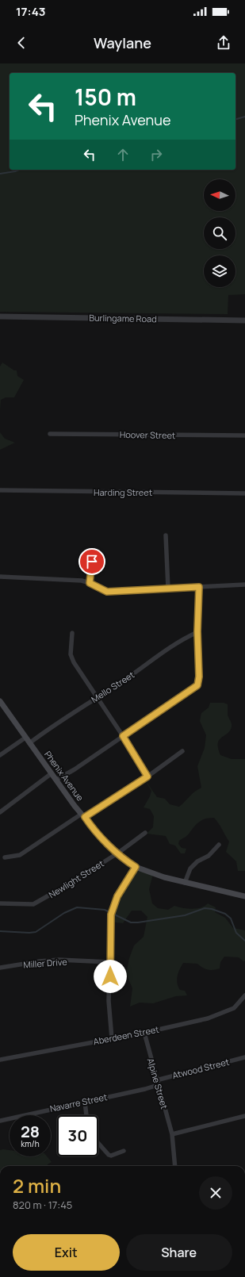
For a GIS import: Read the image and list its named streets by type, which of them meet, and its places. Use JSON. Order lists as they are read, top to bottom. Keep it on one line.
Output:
{"streets":{"main road":["Phenix Avenue"],"street":["Burlingame Road","Hoover Street","Harding Street","Mello Street","Newlight Street","Miller Drive","Aberdeen Street","Atwood Street","Alpine Street","Navarre Street"]},"crossings":[["Mello Street","Phenix Avenue"],["Phenix Avenue","Newlight Street"],["Aberdeen Street","Alpine Street"],["Atwood Street","Alpine Street"],["Atwood Street","Navarre Street"],["Alpine Street","Navarre Street"]],"north":"left","page":{"status":"17:43","header":"Waylane","turn":["150 m","Phenix Avenue"],"speed":"28 km/h","limit":"30","heading":["2 min","820 m · 17:45"],"buttons":["Exit","Share"]}}
